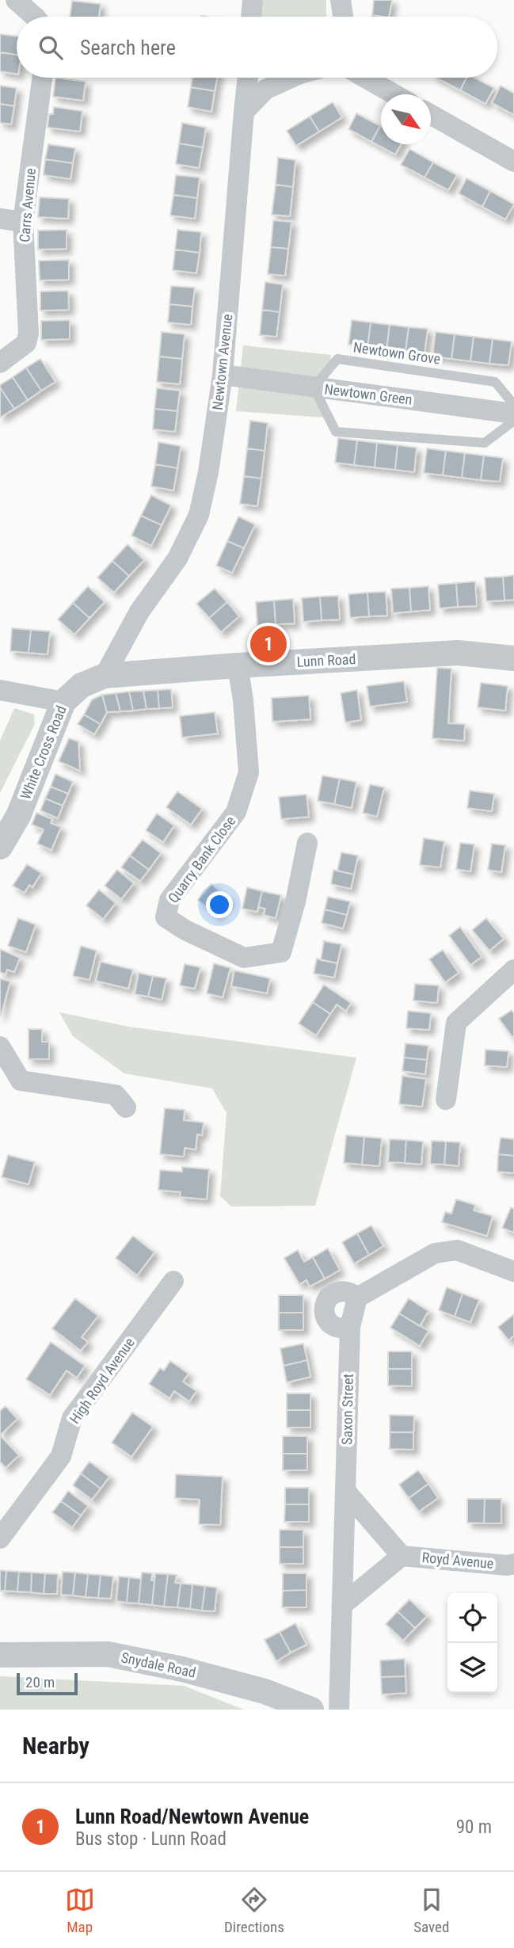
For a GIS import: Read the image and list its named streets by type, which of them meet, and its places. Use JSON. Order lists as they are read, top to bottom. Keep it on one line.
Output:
{"streets":{"street":["Carrs Avenue","Newtown Avenue","Newtown Green","Lunn Road","White Cross Road","Quarry Bank Close","High Royd Avenue","Saxon Street","Royd Avenue","Snydale Road"],"lane":["Newtown Grove"]},"crossings":[["Newtown Grove","Newtown Green"],["Newtown Avenue","Newtown Green"],["Newtown Avenue","Lunn Road"],["Newtown Avenue","White Cross Road"],["Lunn Road","White Cross Road"],["Lunn Road","Quarry Bank Close"]],"scale_bar":"20 m","north":"bottom right","page":{"search":"Search here","pins":"1","scale":"20 m","heading":"Nearby","list":[{"mark":"1","name":"Lunn Road/Newtown Avenue","note":"Bus stop · Lunn Road","value":"90 m"}],"nav":["Map","Directions","Saved"]}}
